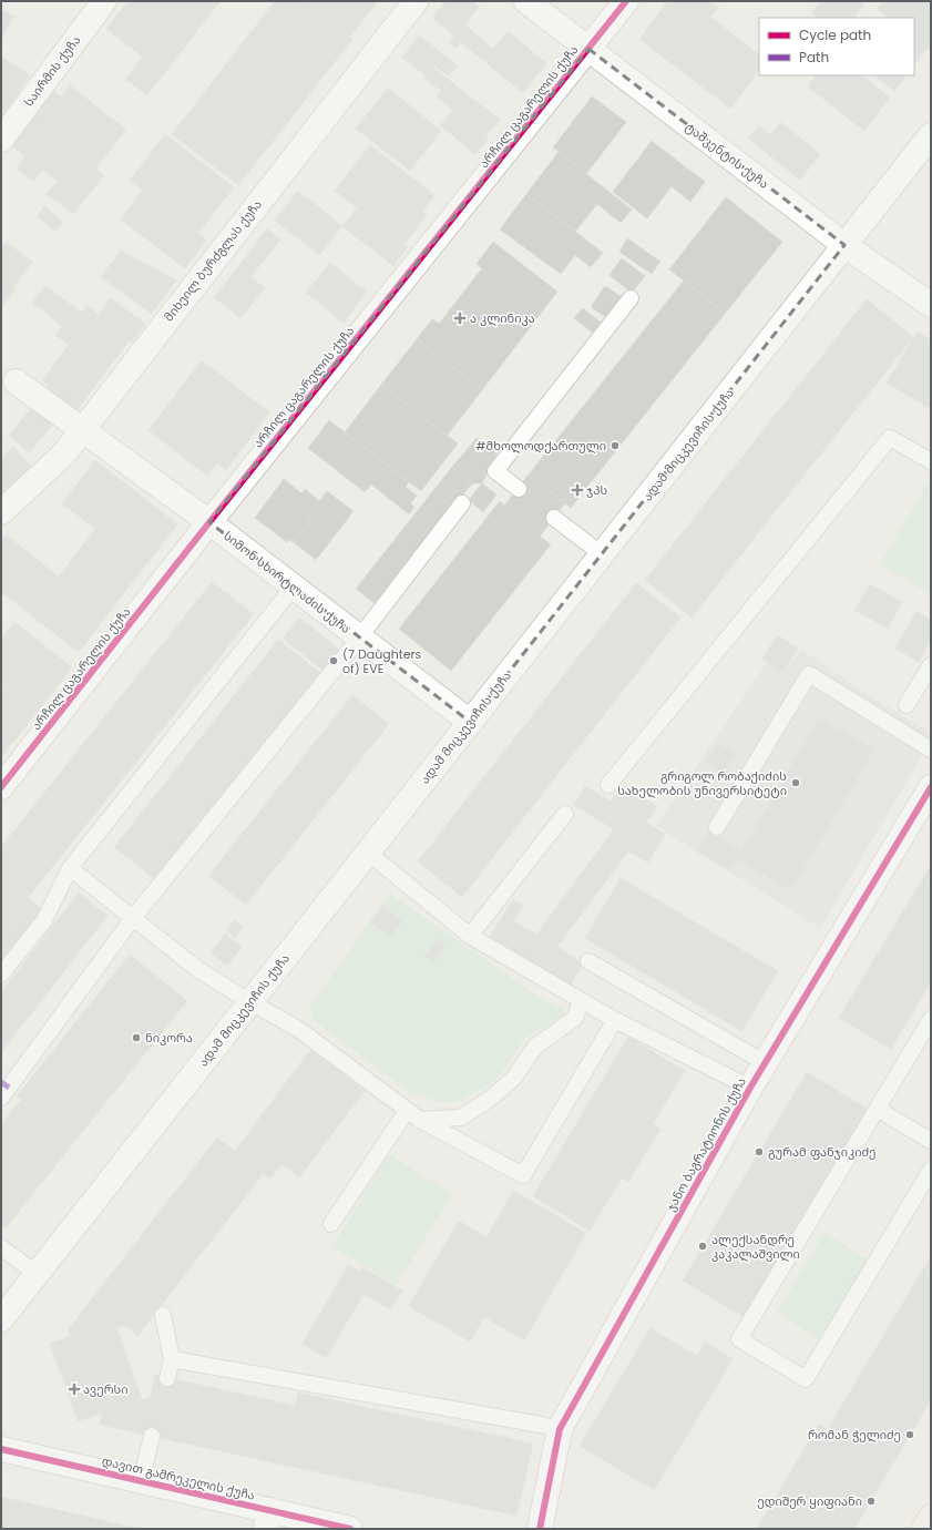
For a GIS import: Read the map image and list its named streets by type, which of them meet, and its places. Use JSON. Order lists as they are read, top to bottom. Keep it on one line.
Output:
{"streets":{"street":["საირმის ქუჩა","არჩილ ცაგარელის ქუჩა","ტაშკენტის ქუჩა","მიხეილ ბურძგლას ქუჩა","ადამ მიცკევიჩის ქუჩა","სიმონ სხირტლაძის ქუჩა","ჯანო ბაგრატიონის ქუჩა","დავით გამრეკელის ქუჩა"]},"crossings":[["არჩილ ცაგარელის ქუჩა","ტაშკენტის ქუჩა"],["არჩილ ცაგარელის ქუჩა","სიმონ სხირტლაძის ქუჩა"],["ტაშკენტის ქუჩა","ადამ მიცკევიჩის ქუჩა"],["მიხეილ ბურძგლას ქუჩა","სიმონ სხირტლაძის ქუჩა"],["ადამ მიცკევიჩის ქუჩა","სიმონ სხირტლაძის ქუჩა"]],"places":{"health":["ა კლინიკა","ჯპს","ავერსი"],"other":["#მხოლოდქართული","(7 Daughters of) EVE","გრიგოლ რობაქიძის სახელობის უნივერსიტეტი","ნიკორა","გურამ ფანჯიკიძე","ალექსანდრე კაკალაშვილი","რომან ჭელიძე","ედიშერ ყიფიანი"]},"legend":["Cycle path","Path"]}
